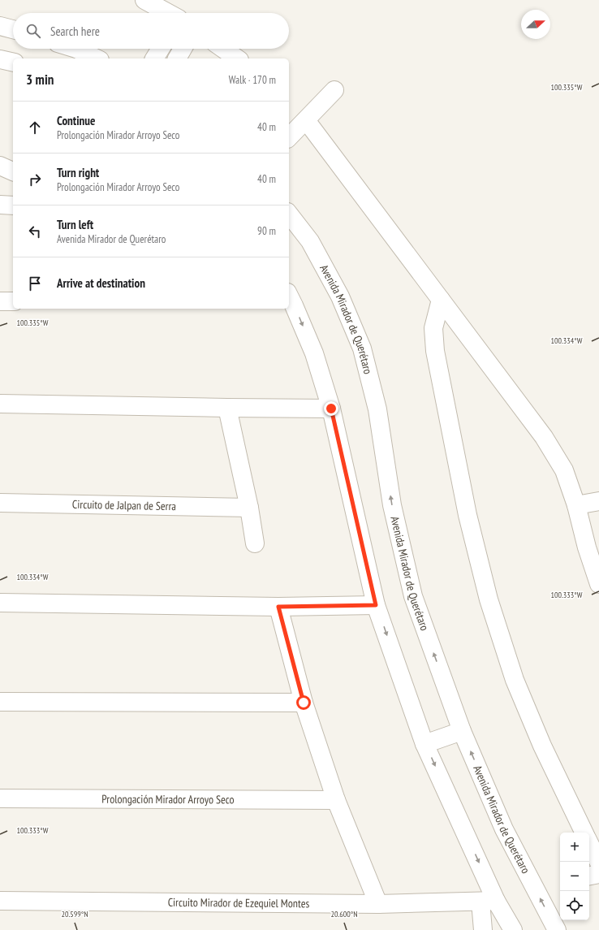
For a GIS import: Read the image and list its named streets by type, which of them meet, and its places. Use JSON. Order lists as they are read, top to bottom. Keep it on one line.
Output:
{"streets":{"street":["Avenida Mirador de Querétaro","Circuito de Jalpan de Serra","Prolongación Mirador Arroyo Seco","Circuito Mirador de Ezequiel Montes"]},"north":"right","page":{"search":"Search here","heading":["3 min","Walk · 170 m"],"list":[["Continue","Prolongación Mirador Arroyo Seco","40 m"],["Turn right","Prolongación Mirador Arroyo Seco","40 m"],["Turn left","Avenida Mirador de Querétaro","90 m"],"Arrive at destination"],"map_buttons":["+","−"]},"coordinates":["100.335°W","100.334°W","100.333°W","20.599°N","20.600°N"]}
